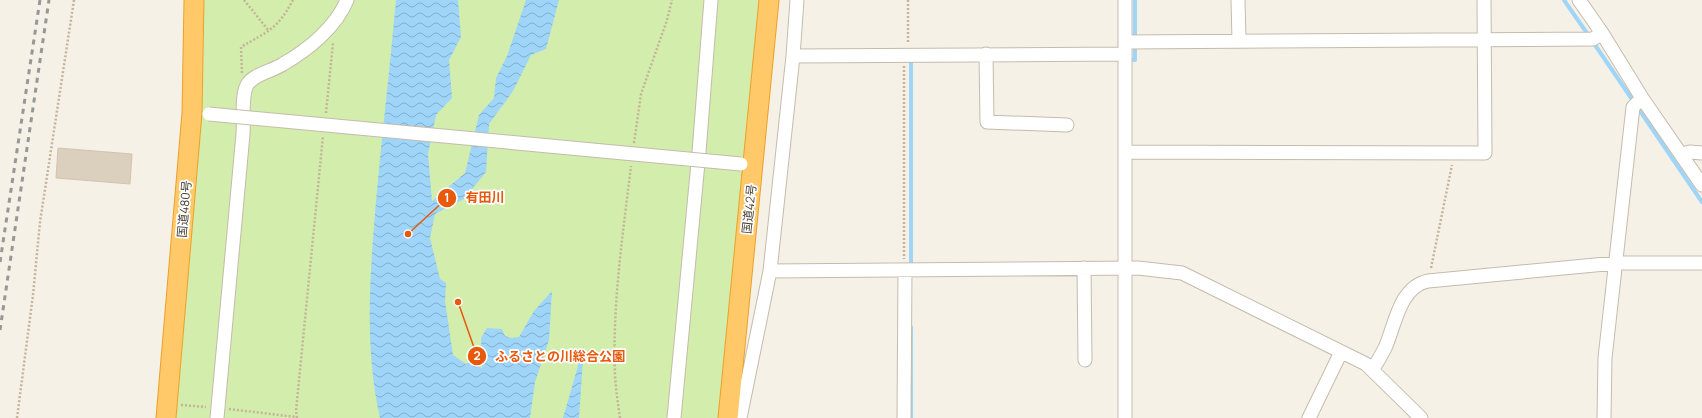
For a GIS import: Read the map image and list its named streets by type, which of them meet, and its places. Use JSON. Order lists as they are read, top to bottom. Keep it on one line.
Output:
{"streets":{"highway":["国道480号","国道42号"]},"places":["有田川","ふるさとの川総合公園"]}
